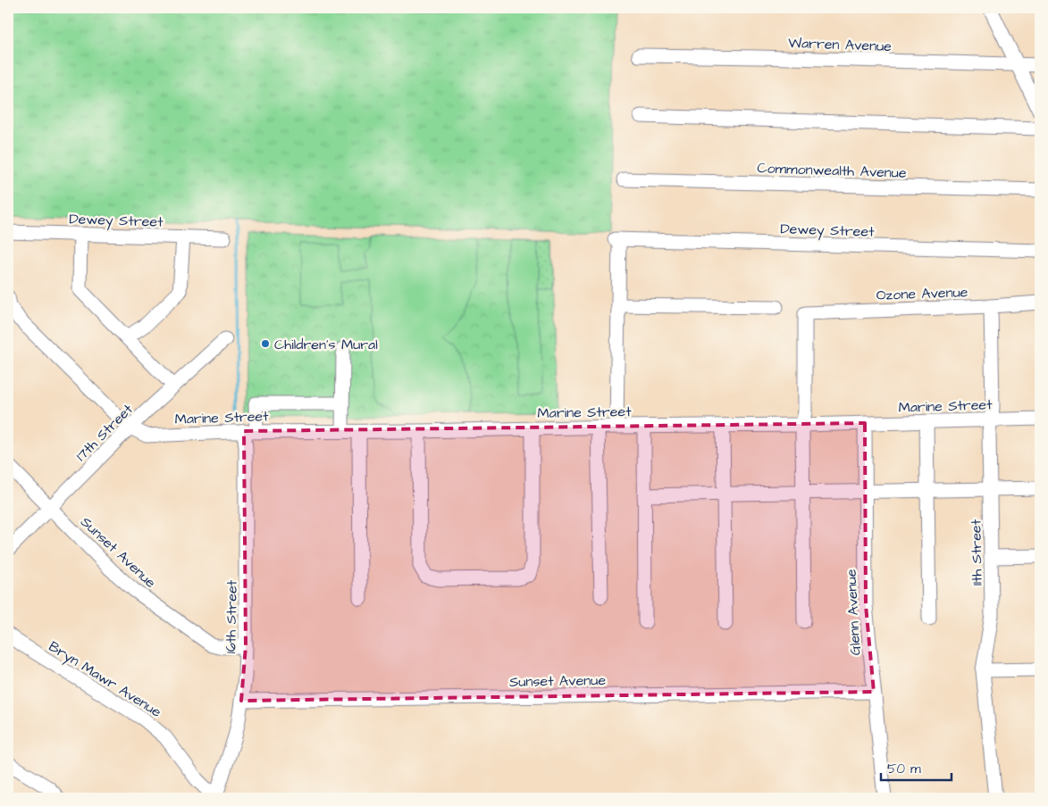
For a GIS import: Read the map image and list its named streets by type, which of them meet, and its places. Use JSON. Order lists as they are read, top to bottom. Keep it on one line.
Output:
{"streets":{"street":["Warren Avenue","Commonwealth Avenue","Dewey Street","Ozone Avenue","Marine Street","17th Street","Sunset Avenue","11th Street","Glenn Avenue","16th Street","Bryn Mawr Avenue"]},"crossings":[["Ozone Avenue","Marine Street"],["Ozone Avenue","11th Street"],["Marine Street","17th Street"],["Marine Street","11th Street"],["Marine Street","Glenn Avenue"],["Marine Street","16th Street"],["17th Street","Sunset Avenue"],["Sunset Avenue","Glenn Avenue"],["Sunset Avenue","16th Street"],["16th Street","Bryn Mawr Avenue"]],"places":["Children's Mural"],"scale_bar":"50 m"}
